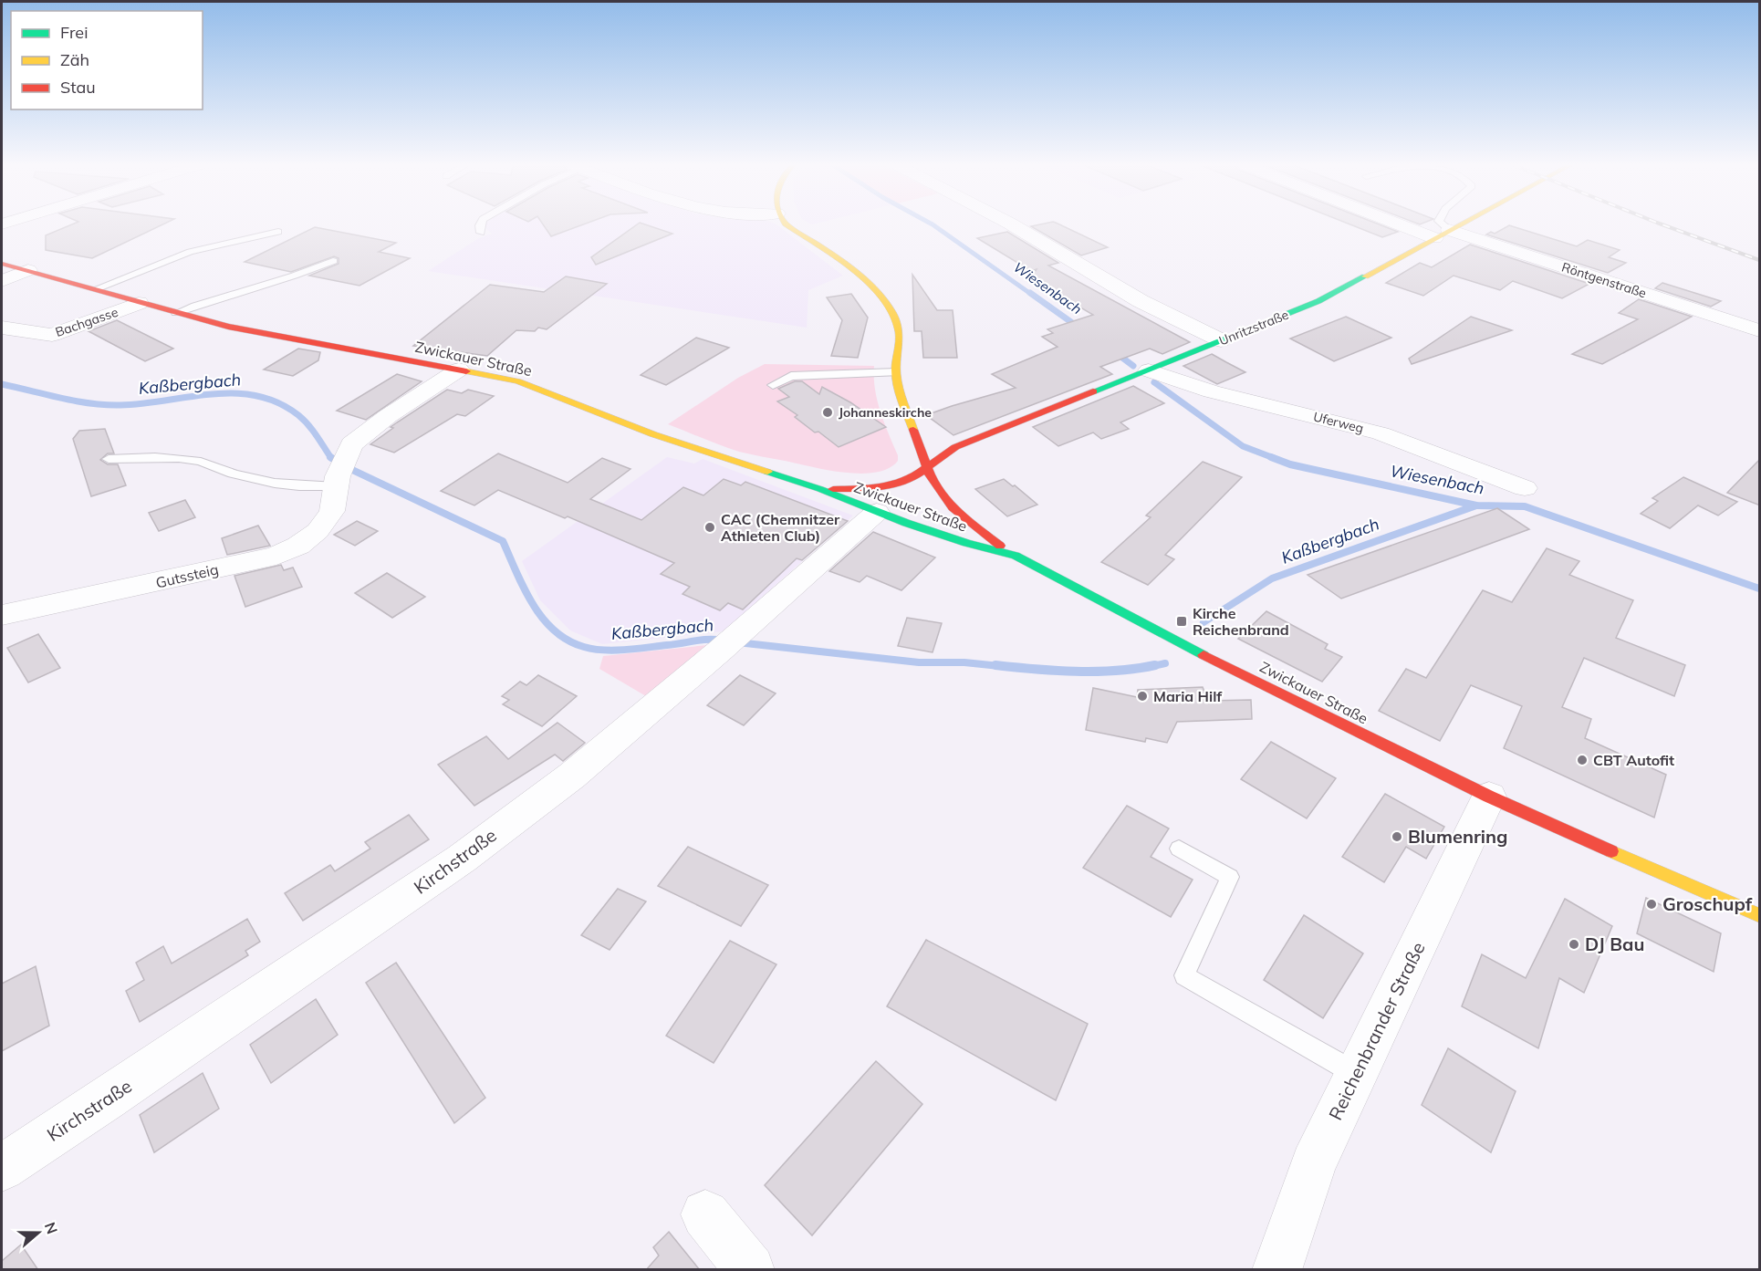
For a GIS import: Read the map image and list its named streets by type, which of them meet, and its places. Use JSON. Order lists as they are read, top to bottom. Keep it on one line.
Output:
{"streets":{"main road":["Unritzstraße","Zwickauer Straße"],"street":["Röntgenstraße","Bachgasse","Uferweg","Gutssteig","Kirchstraße","Reichenbrander Straße"]},"crossings":[["Röntgenstraße","Unritzstraße"],["Bachgasse","Zwickauer Straße"],["Unritzstraße","Zwickauer Straße"],["Unritzstraße","Uferweg"],["Zwickauer Straße","Gutssteig"],["Zwickauer Straße","Kirchstraße"],["Zwickauer Straße","Reichenbrander Straße"]],"water":["Wiesenbach","Kaßbergbach"],"places":{"other":["Johanneskirche","CAC (Chemnitzer Athleten Club)","Maria Hilf","CBT Autofit","Blumenring","Groschupf","DJ Bau"],"transit":["Kirche Reichenbrand"]},"legend":["Frei","Zäh","Stau"],"north":"right"}
